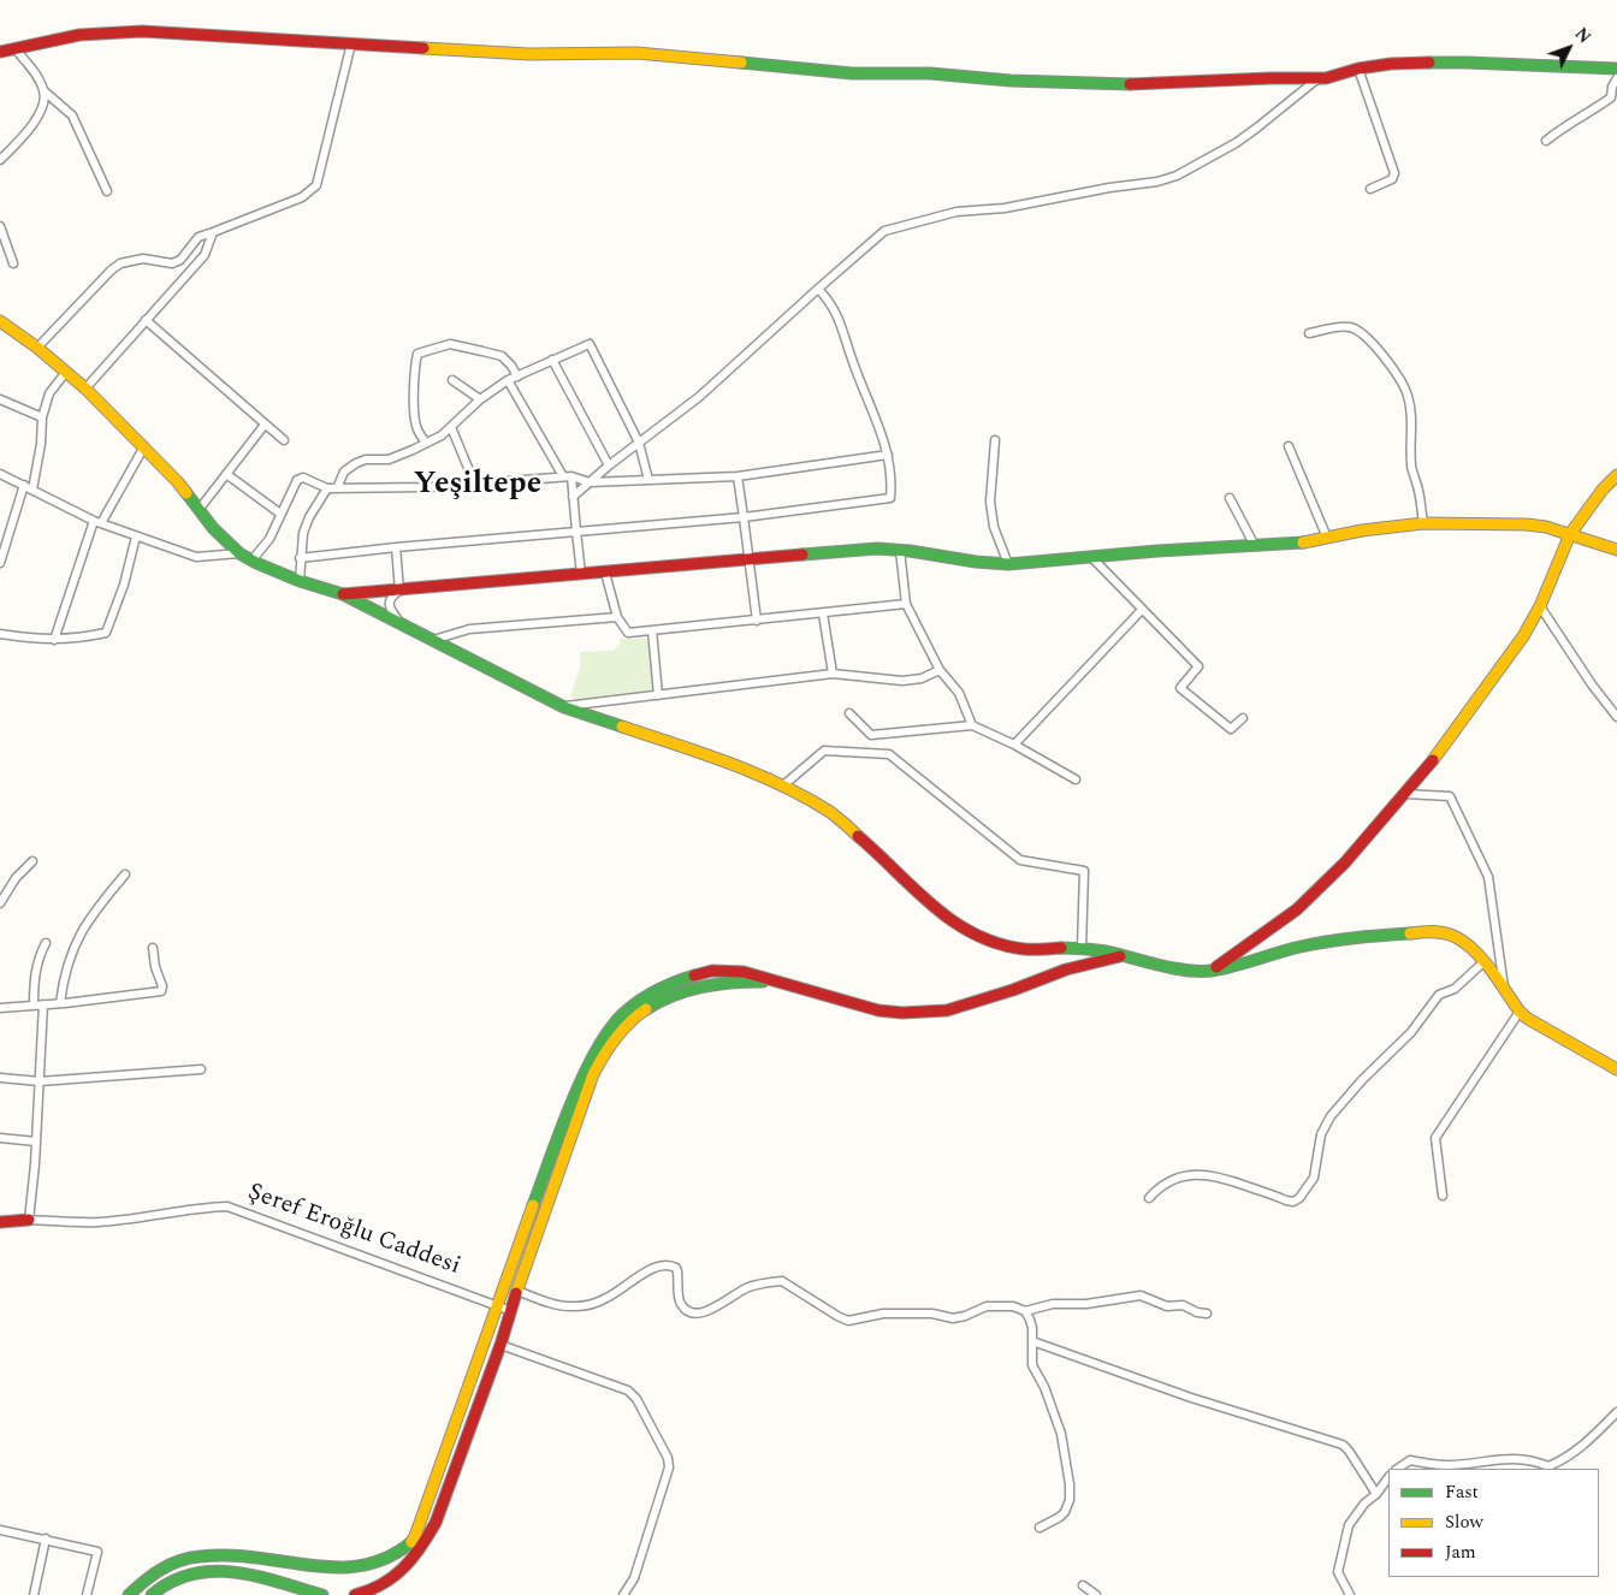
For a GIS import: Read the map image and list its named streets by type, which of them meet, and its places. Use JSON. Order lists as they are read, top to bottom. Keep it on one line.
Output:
{"streets":{"street":["Şeref Eroğlu Caddesi"]},"districts":["Yeşiltepe"],"legend":["Fast","Slow","Jam"],"north":"top right"}
